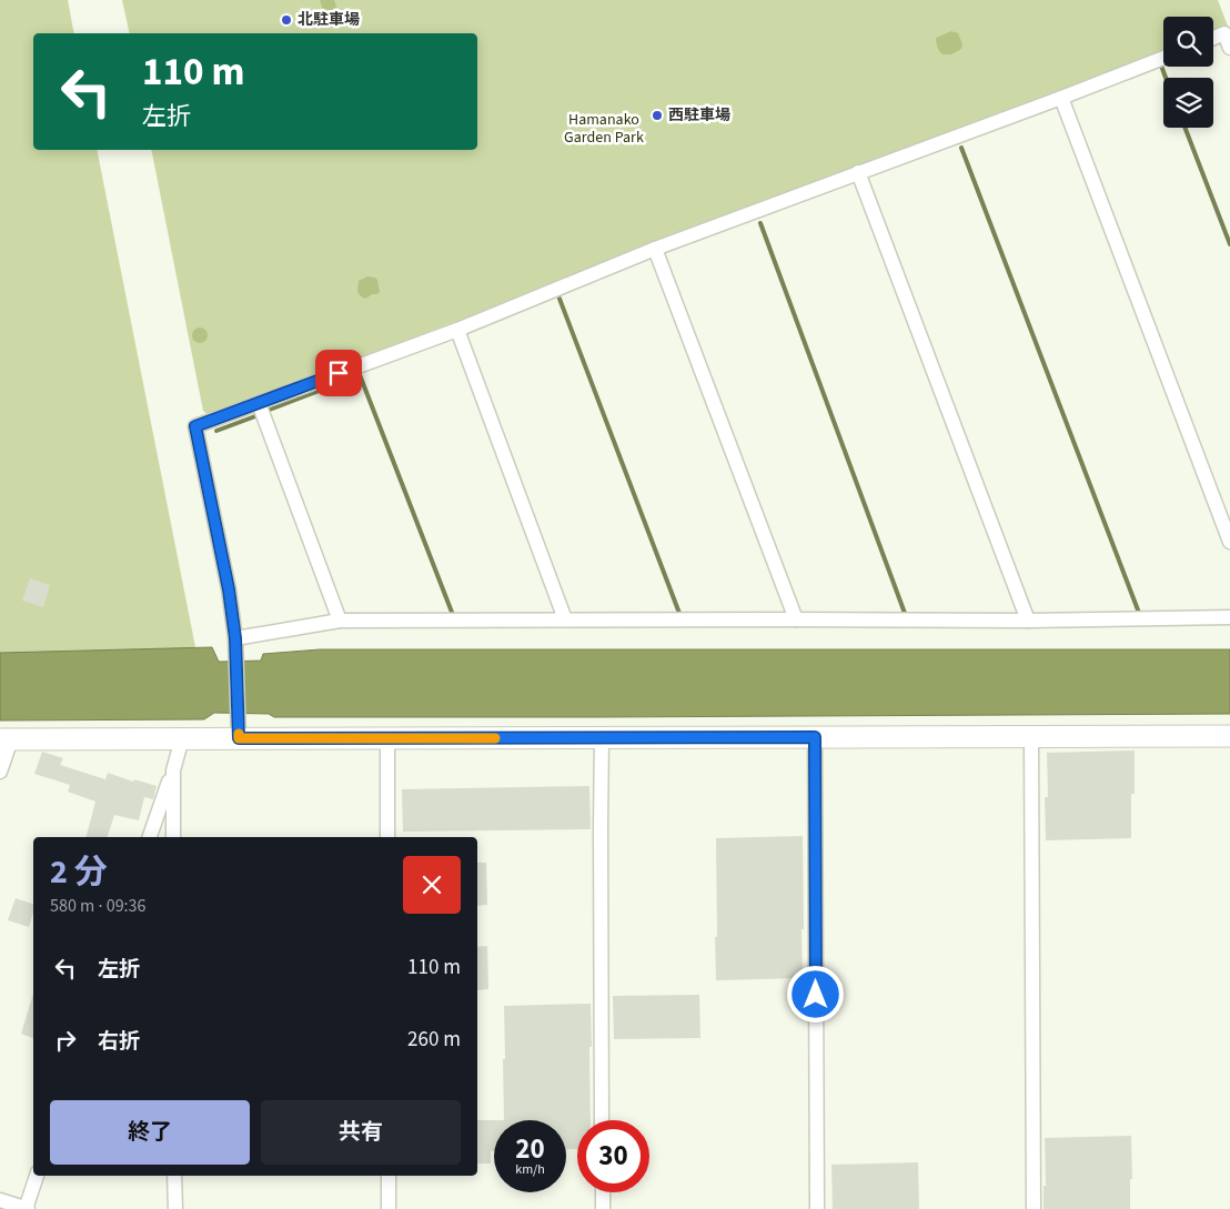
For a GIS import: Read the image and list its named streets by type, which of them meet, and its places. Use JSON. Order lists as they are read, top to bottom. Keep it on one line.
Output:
{"parks":["Hamanako Garden Park"],"places":["北駐車場","西駐車場"],"page":{"turn":["110 m","左折"],"heading":["2 分","580 m · 09:36"],"list":[{"name":"左折","value":"110 m"},{"name":"右折","value":"260 m"}],"buttons":["終了","共有"],"speed":"20 km/h","limit":"30"}}
